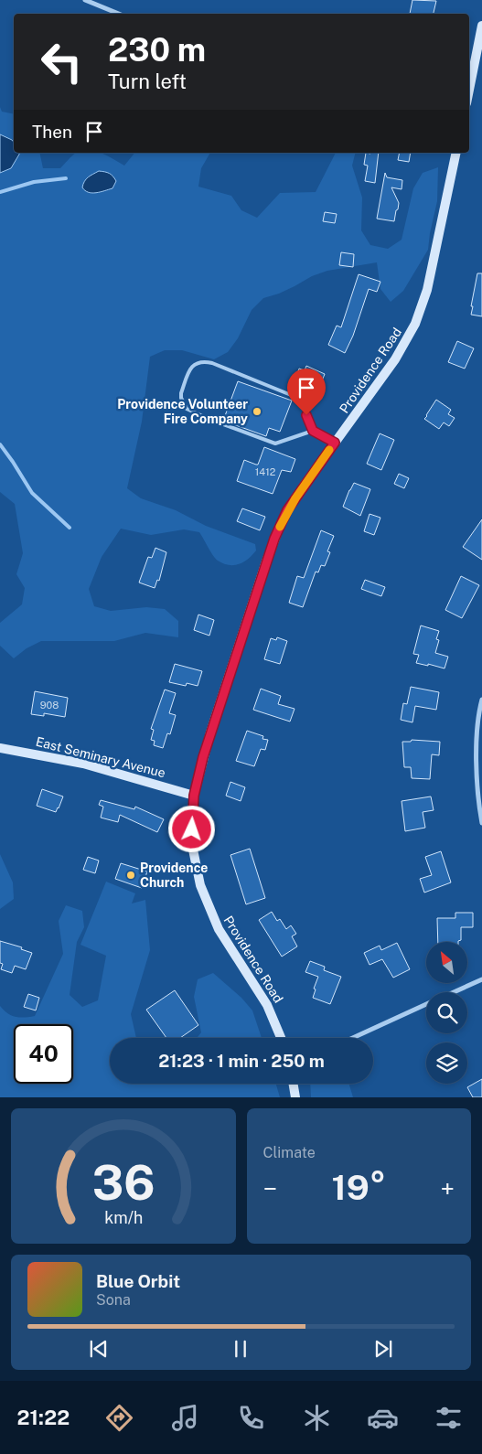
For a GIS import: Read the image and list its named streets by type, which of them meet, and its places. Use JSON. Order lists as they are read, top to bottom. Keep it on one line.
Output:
{"streets":{"street":["Providence Road","East Seminary Avenue"]},"crossings":[["Providence Road","East Seminary Avenue"]],"places":["Providence Volunteer Fire Company","Providence Church"],"house_numbers":["1412","908"],"north":"top left","page":{"turn":["230 m","Turn left"],"then":"Then","limit":"40","trip":"21:23 · 1 min · 250 m","tile":"Climate","heat":["−","19°","+"],"song":["Blue Orbit","Sona"],"tabs":"21:22","gauge":["36","km/h"]}}
